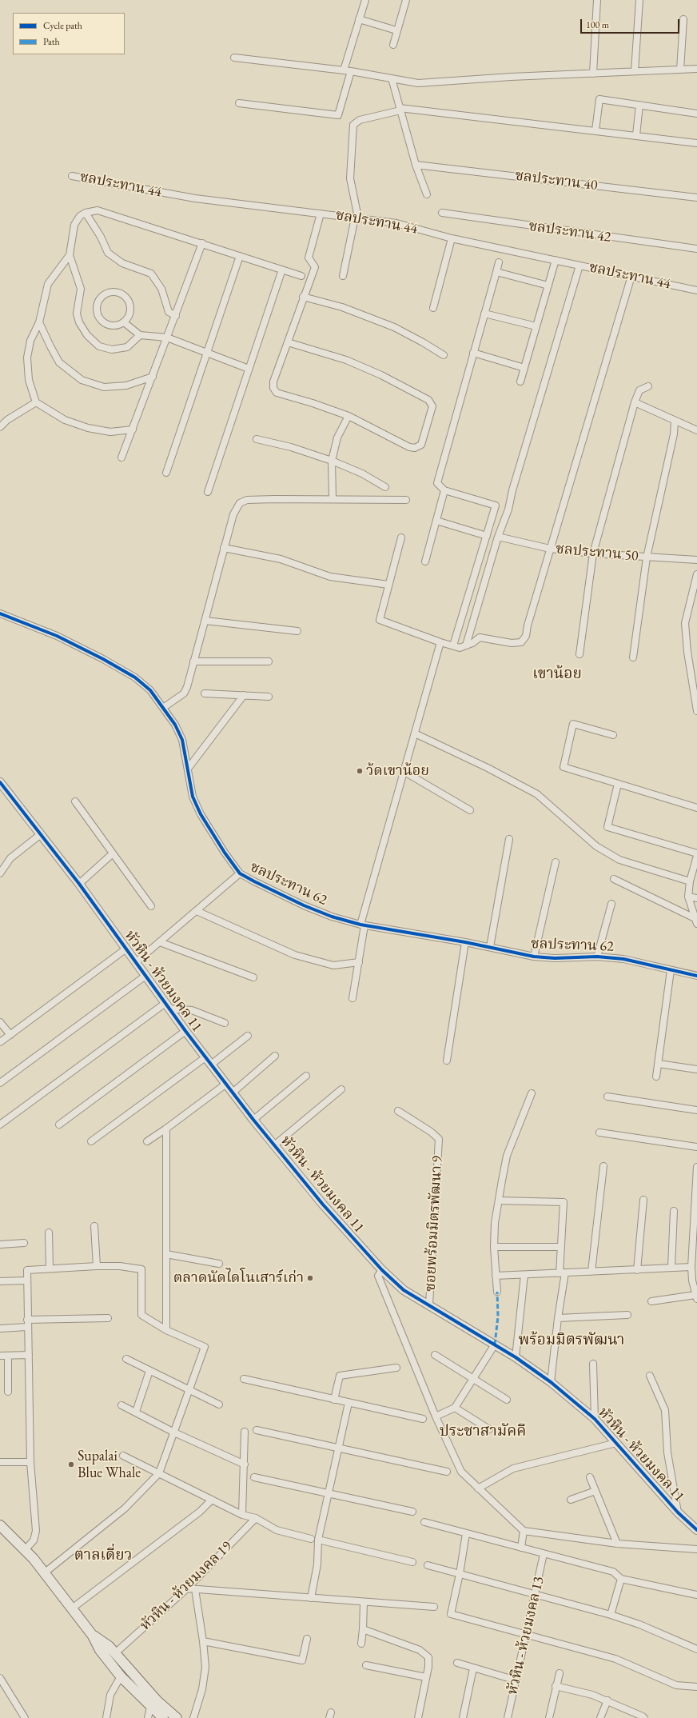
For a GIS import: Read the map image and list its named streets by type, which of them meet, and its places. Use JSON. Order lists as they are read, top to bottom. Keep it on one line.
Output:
{"streets":{"street":["ชลประทาน 40","ชลประทาน 44","ชลประทาน 42","ชลประทาน 50","ชลประทาน 62","หัวหิน - ห้วยมงคล 11","ซอยพร้อมมิตรพัฒนา 9","หัวหิน - ห้วยมงคล 19","หัวหิน - ห้วยมงคล 13"]},"crossings":[["หัวหิน - ห้วยมงคล 11","ซอยพร้อมมิตรพัฒนา 9"]],"districts":["เขาน้อย","พร้อมมิตรพัฒนา","ประชาสามัคคี","ตาลเดี่ยว"],"places":["ว้ดเขาน้อย","ตลาดนัดไดโนเสาร์เก่า","Supalai Blue Whale"],"legend":["Cycle path","Path"],"scale_bar":"100 m"}
